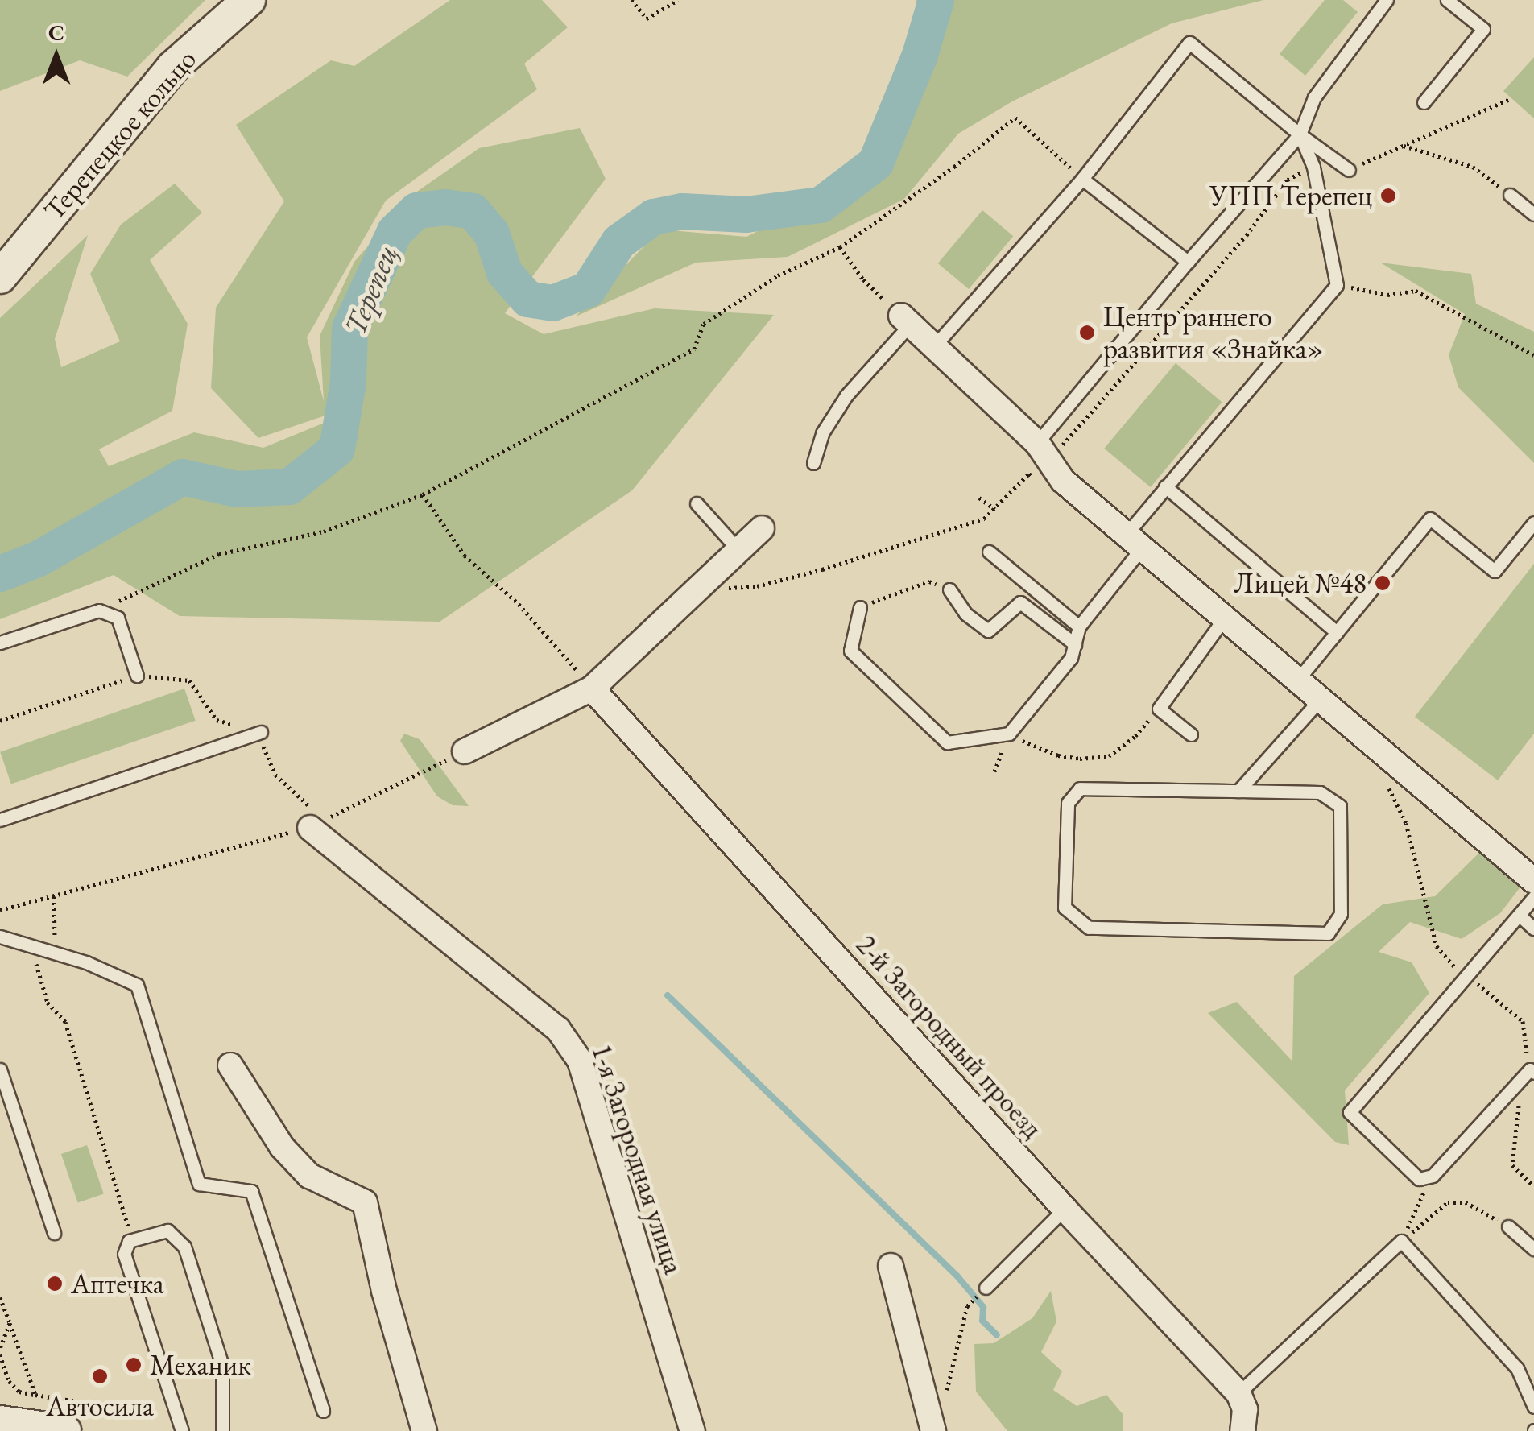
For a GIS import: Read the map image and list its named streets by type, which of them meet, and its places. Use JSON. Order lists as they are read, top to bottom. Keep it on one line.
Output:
{"streets":{"street":["Терепецкое кольцо","2-й Загородный проезд","1-я Загородная улица"]},"water":["Терепец"],"places":["УПП Терепец","Центр раннего развития «Знайка»","Лицей №48","Аптечка","Механик","Автосила"],"north":"top"}
